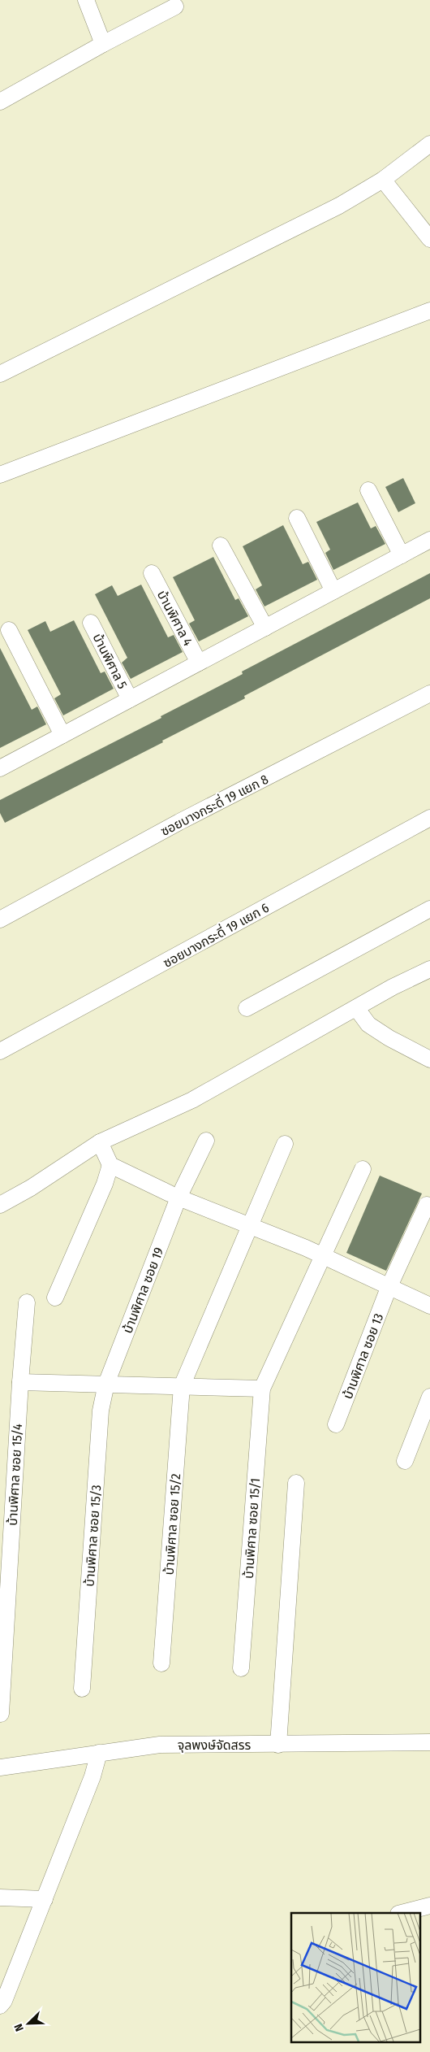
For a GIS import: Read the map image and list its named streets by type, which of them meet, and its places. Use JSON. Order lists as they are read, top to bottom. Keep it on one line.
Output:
{"streets":{"street":["บ้านพิศาล 4","บ้านพิศาล 5","ซอยบางกระดี่ 19 แยก 8","ซอยบางกระดี่ 19 แยก 6","บ้านพิศาล ซอย 19","บ้านพิศาล ซอย 13","บ้านพิศาล ซอย 15/4","บ้านพิศาล ซอย 15/2","บ้านพิศาล ซอย 15/1","บ้านพิศาล ซอย 15/3","จุลพงษ์จัดสรร"]},"crossings":[["บ้านพิศาล ซอย 19","บ้านพิศาล ซอย 15/3"]],"north":"bottom left"}
